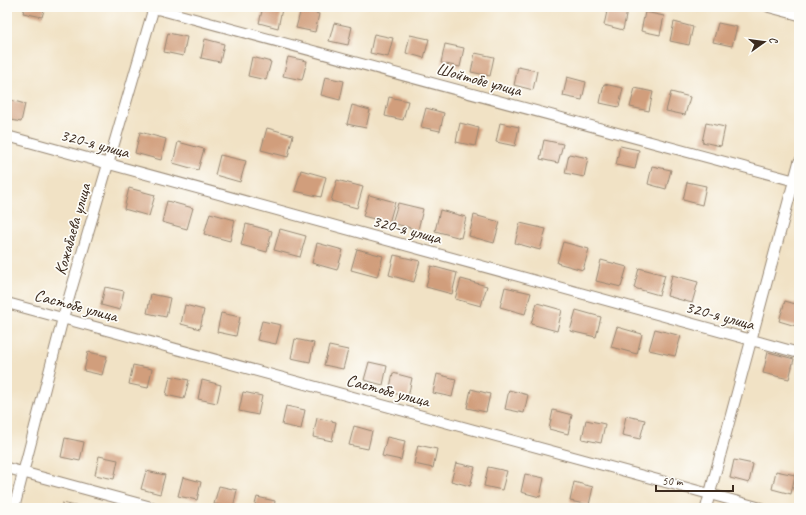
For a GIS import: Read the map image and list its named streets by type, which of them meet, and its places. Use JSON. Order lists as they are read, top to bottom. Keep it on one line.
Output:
{"streets":{"street":["Шойтобе улица","320-я улица","Кожабаева улица","Састобе улица"]},"crossings":[["Шойтобе улица","Кожабаева улица"],["320-я улица","Кожабаева улица"],["Кожабаева улица","Састобе улица"]],"scale_bar":"50 m","north":"right"}
